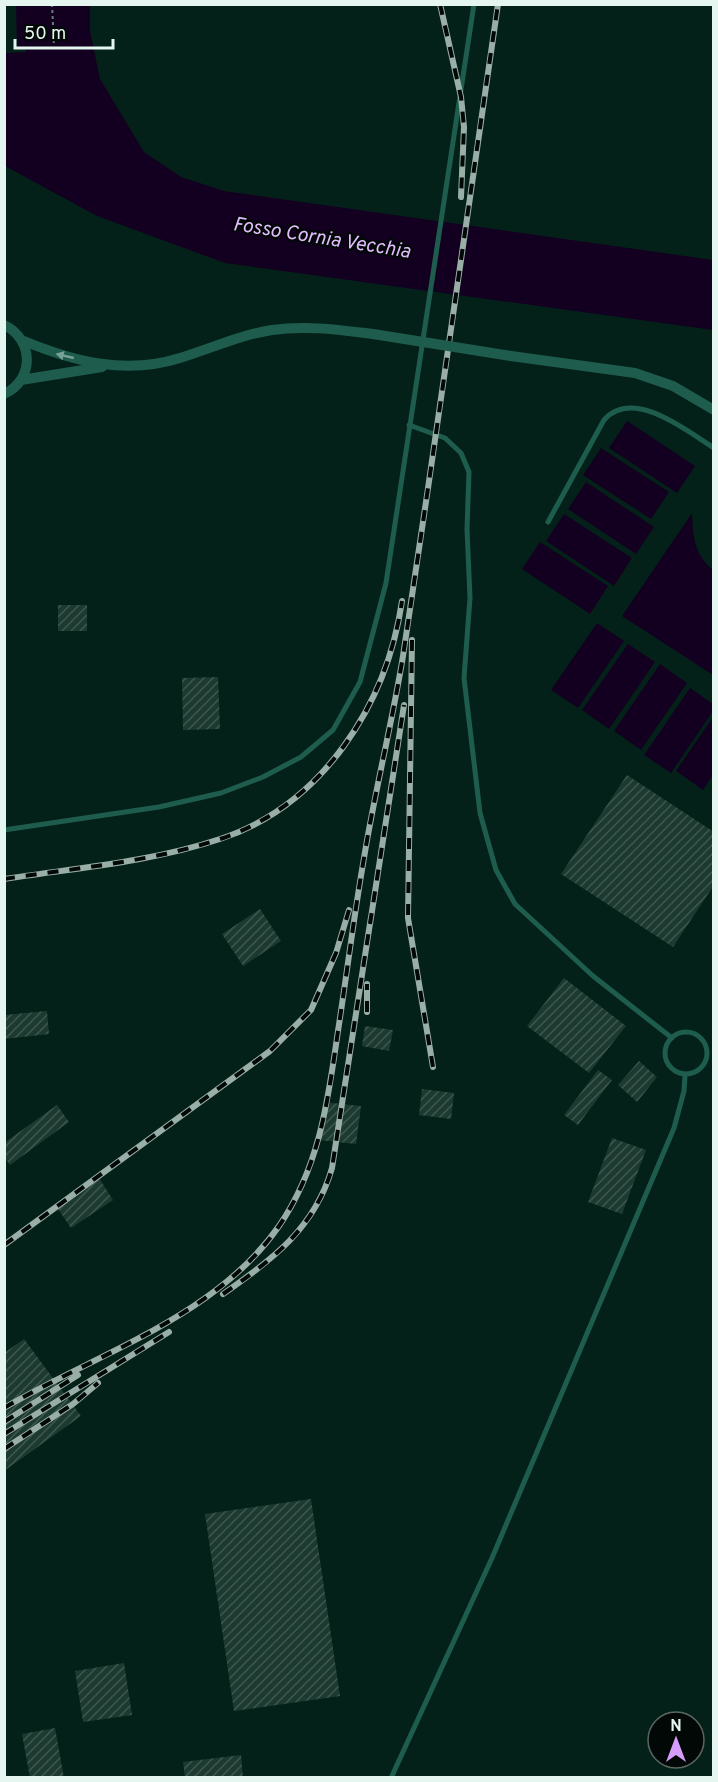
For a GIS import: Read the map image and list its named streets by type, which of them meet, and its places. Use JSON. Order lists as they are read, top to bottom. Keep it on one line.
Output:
{"water":["Fosso Cornia Vecchia"],"scale_bar":"50 m","north":"top"}
